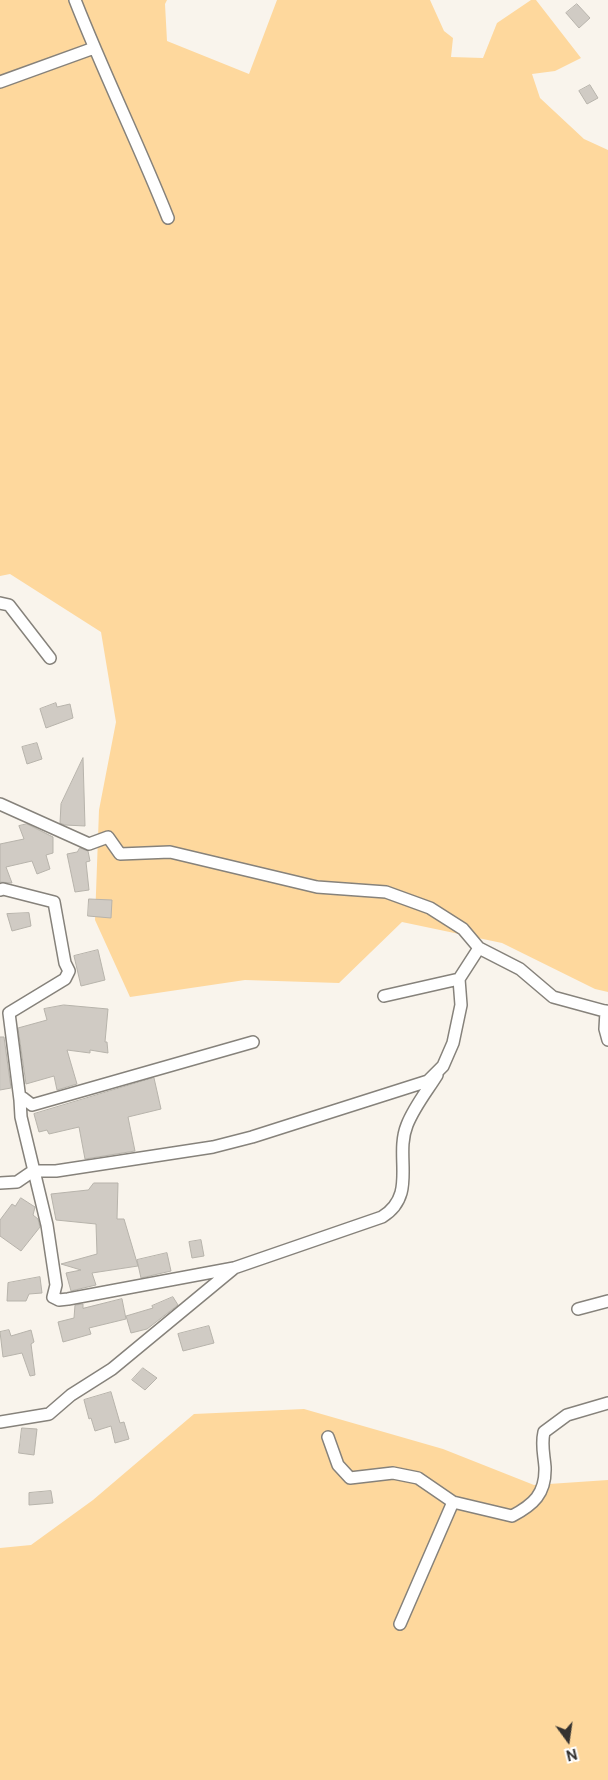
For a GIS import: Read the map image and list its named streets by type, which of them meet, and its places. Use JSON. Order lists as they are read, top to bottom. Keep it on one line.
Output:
{"north":"bottom"}
